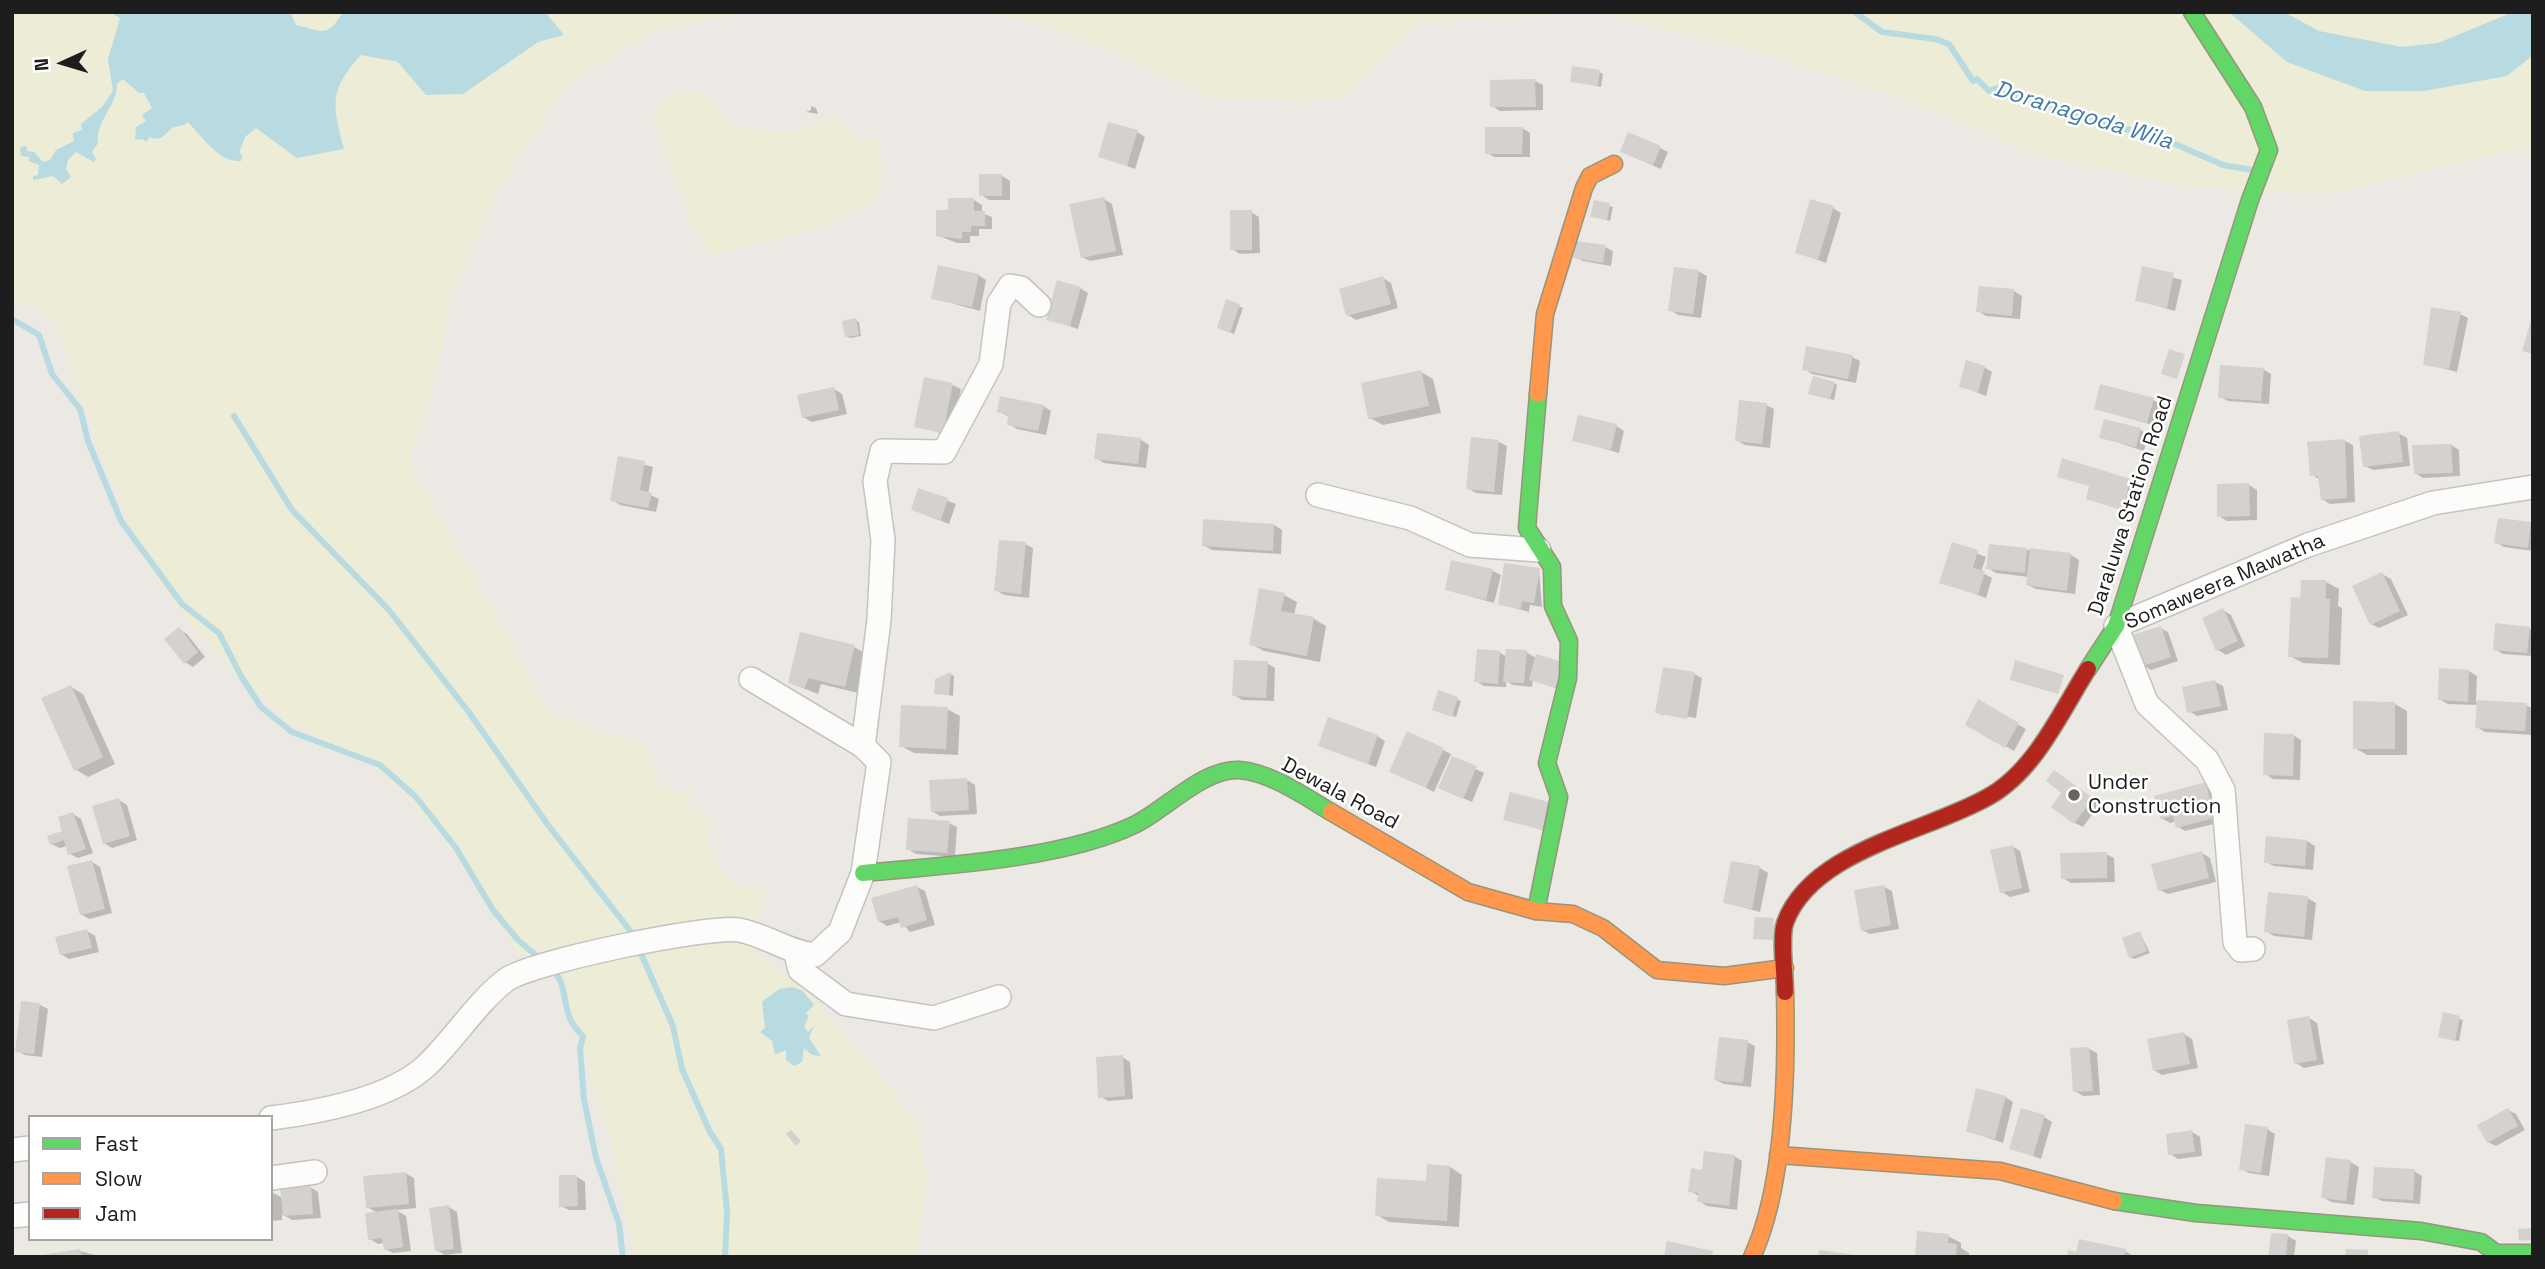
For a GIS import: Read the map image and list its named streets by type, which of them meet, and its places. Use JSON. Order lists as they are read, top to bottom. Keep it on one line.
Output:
{"streets":{"street":["Daraluwa Station Road","Somaweera Mawatha","Dewala Road"]},"crossings":[["Daraluwa Station Road","Somaweera Mawatha"],["Daraluwa Station Road","Dewala Road"]],"water":["Doranagoda Wila"],"places":["Under Construction"],"legend":["Fast","Slow","Jam"],"north":"left"}
